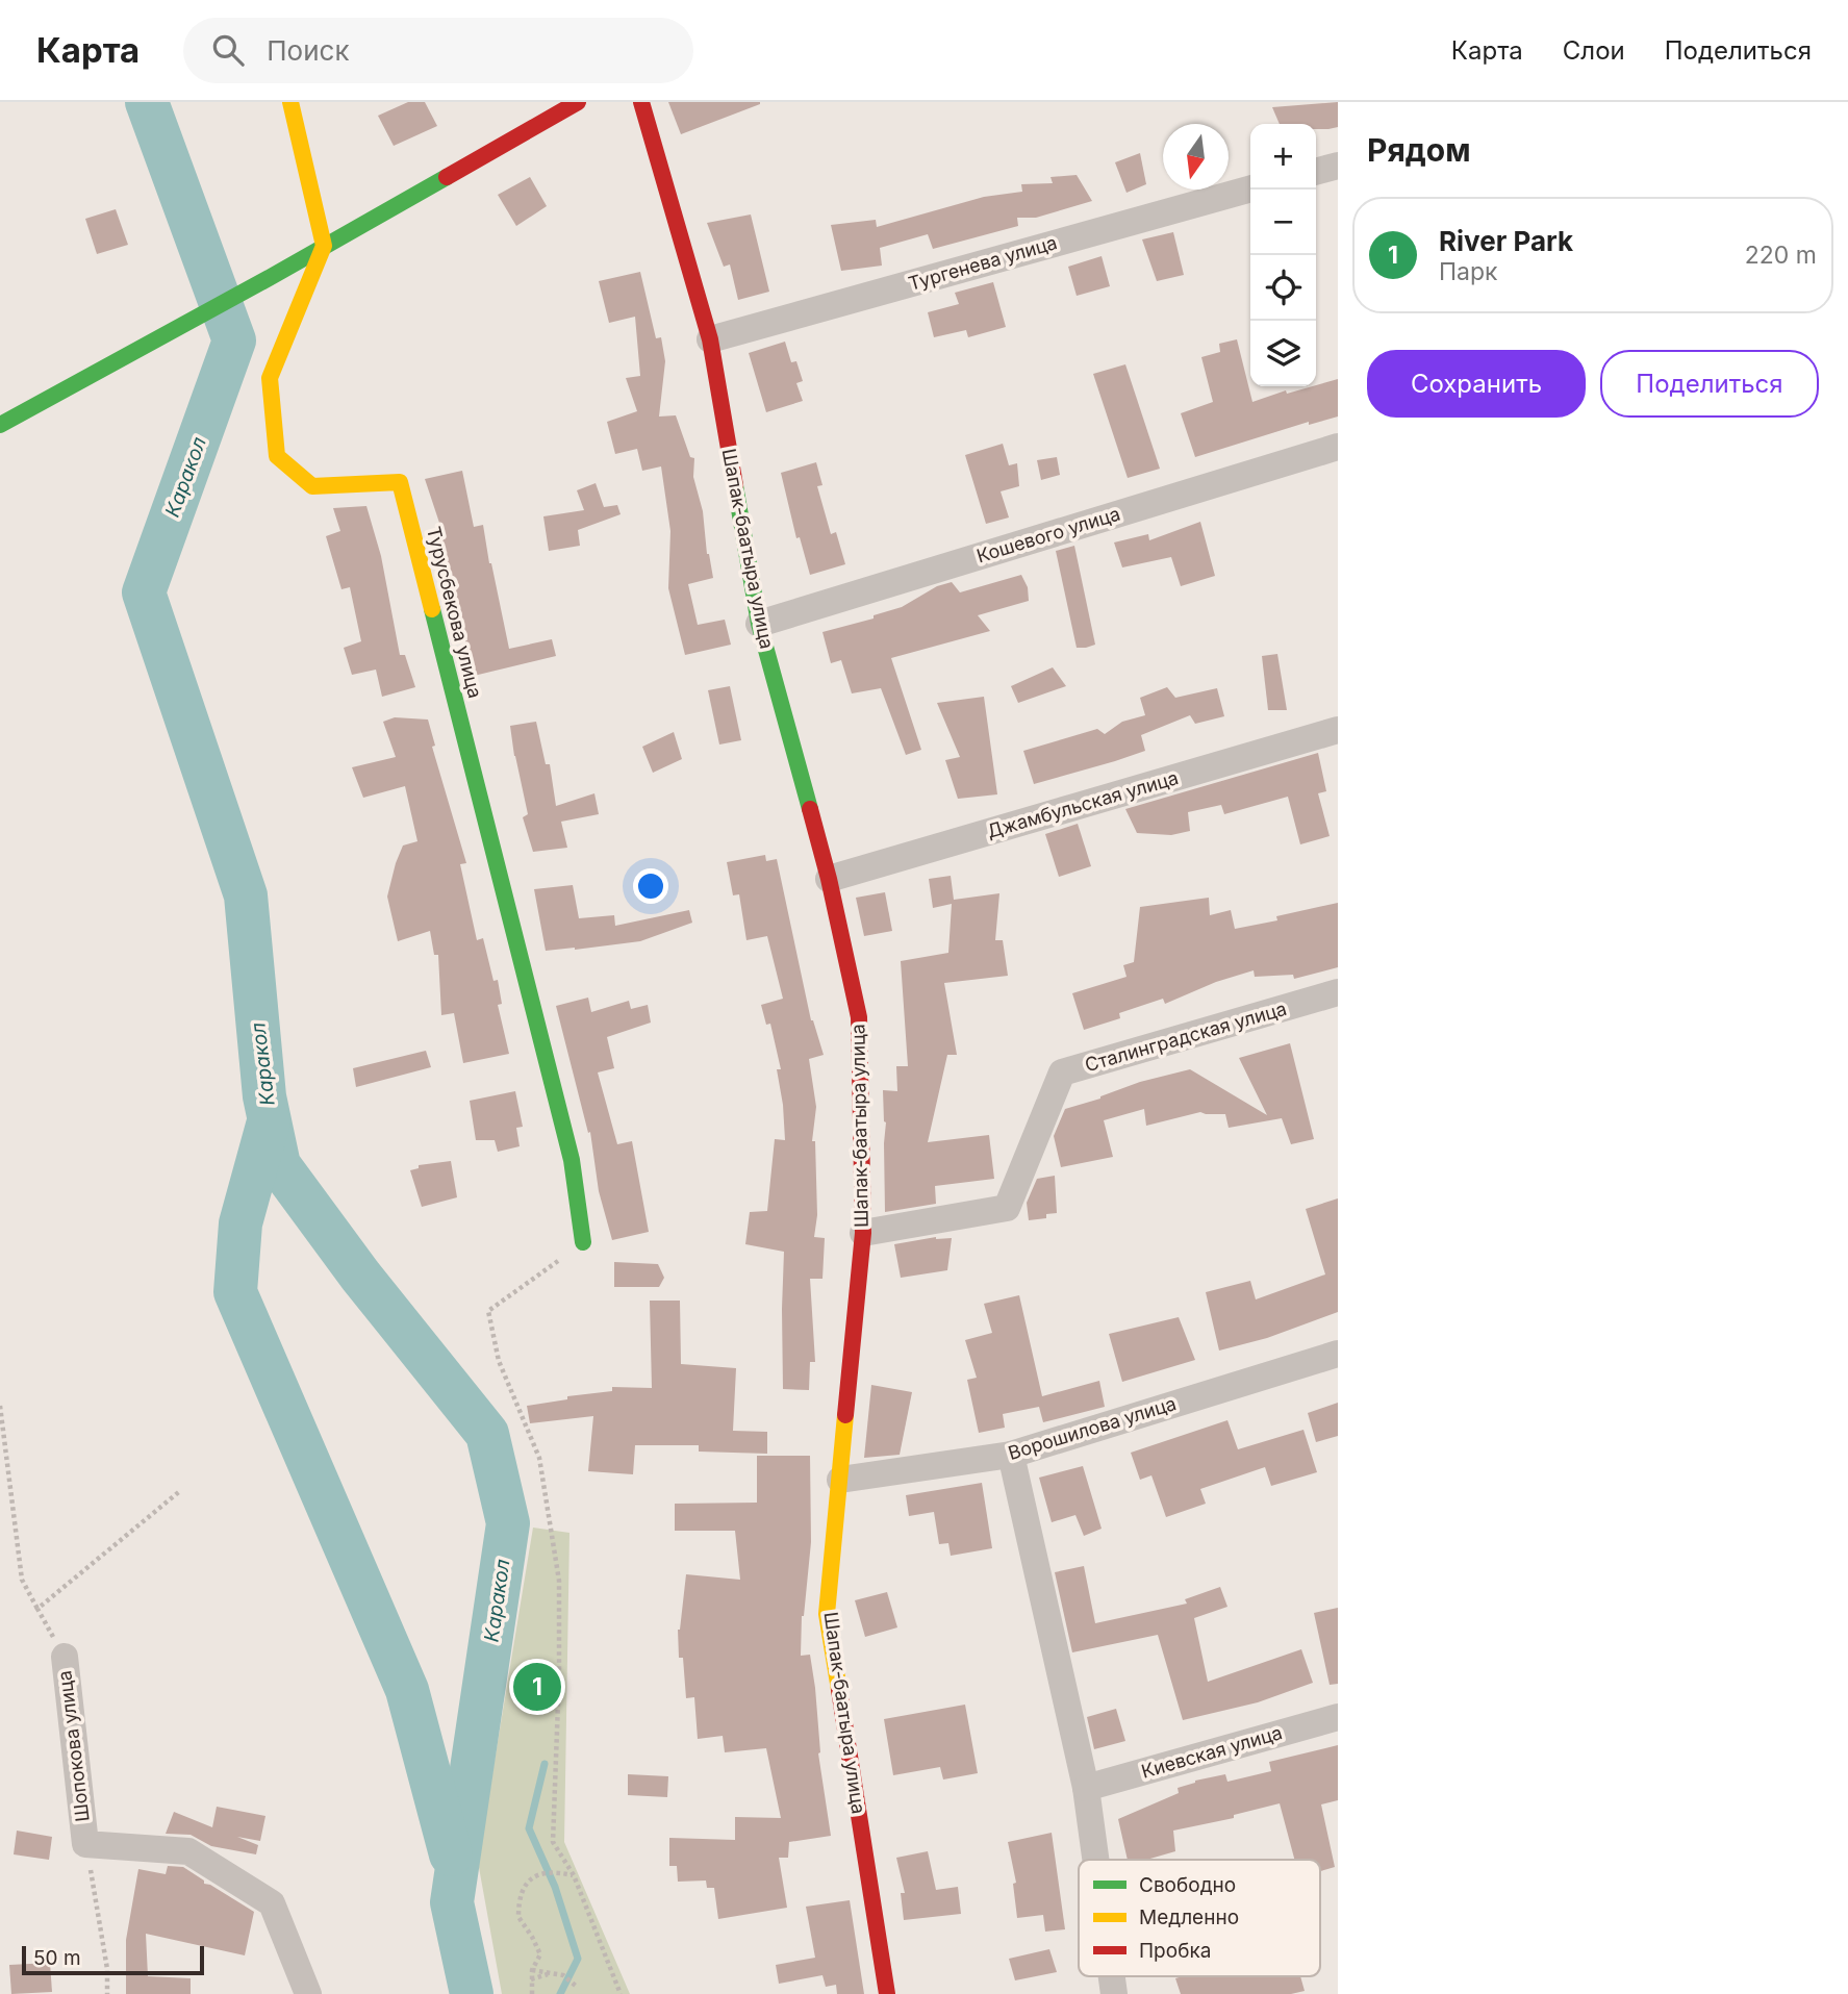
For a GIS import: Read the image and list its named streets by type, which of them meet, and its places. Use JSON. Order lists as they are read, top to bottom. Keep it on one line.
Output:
{"streets":{"street":["Тургенева улица","Кошевого улица","Шапак-баатыра улица","Турусбекова улица","Джамбульская улица","Сталинградская улица","Ворошилова улица","Шопокова улица","Киевская улица"]},"crossings":[["Тургенева улица","Шапак-баатыра улица"],["Кошевого улица","Шапак-баатыра улица"],["Шапак-баатыра улица","Джамбульская улица"],["Шапак-баатыра улица","Сталинградская улица"],["Шапак-баатыра улица","Ворошилова улица"]],"water":["Каракол"],"legend":["Свободно","Медленно","Пробка"],"scale_bar":"50 m","north":"bottom","page":{"header":"Карта","search":"Поиск","nav":["Карта","Слои","Поделиться"],"heading":"Рядом","map_buttons":["+","−"],"list":[{"mark":"1","name":"River Park","note":"Парк","value":"220 m"}],"buttons":["Сохранить","Поделиться"],"pins":"1","scale":"50 m"}}
